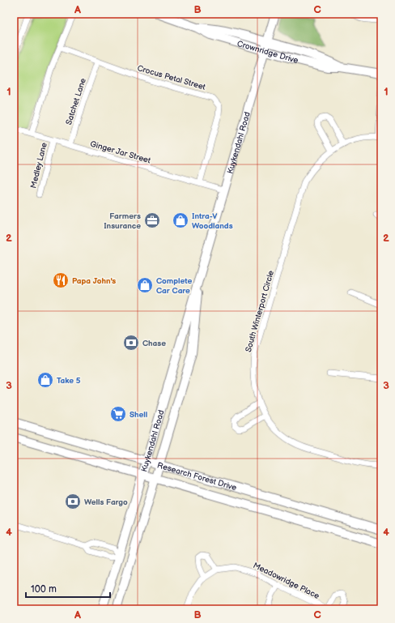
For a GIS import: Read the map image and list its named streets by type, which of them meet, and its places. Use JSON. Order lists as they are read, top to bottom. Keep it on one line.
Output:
{"streets":{"main road":["Crownridge Drive","Kuykendahl Road","Research Forest Drive"],"street":["Crocus Petal Street","Satchet Lane","Ginger Jar Street","Medley Lane","South Winterport Circle","Meadowridge Place"]},"crossings":[["Crownridge Drive","Kuykendahl Road"],["Crocus Petal Street","Satchet Lane"],["Crocus Petal Street","Ginger Jar Street"],["Satchet Lane","Ginger Jar Street"],["Kuykendahl Road","Ginger Jar Street"],["Kuykendahl Road","Research Forest Drive"],["Ginger Jar Street","Medley Lane"]],"places":{"office":["Farmers Insurance"],"shop":["Intra-V Woodlands","Complete Car Care","Take 5"],"restaurant":["Papa John's"],"bank":["Chase","Wells Fargo"],"supermarket":["Shell"]},"scale_bar":"100 m","grid":{"columns":["A","B","C"],"rows":["1","2","3","4"]}}
